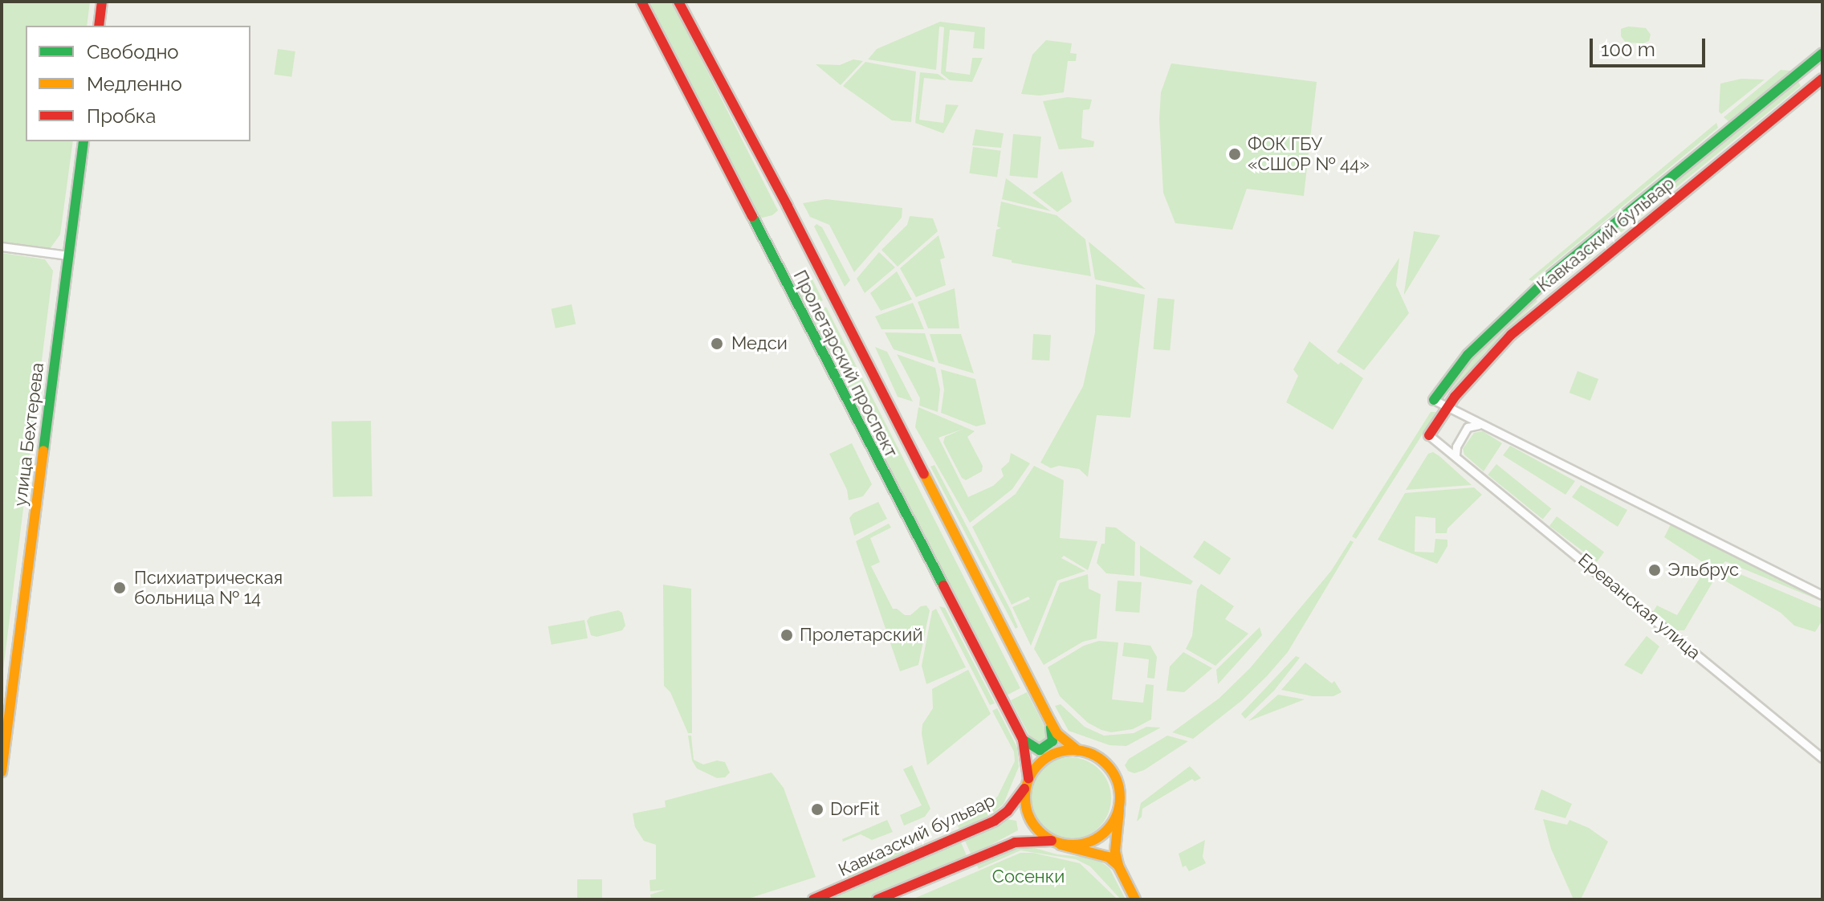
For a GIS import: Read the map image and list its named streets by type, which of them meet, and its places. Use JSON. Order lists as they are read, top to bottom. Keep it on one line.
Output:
{"streets":{"main road":["Кавказский бульвар","Пролетарский проспект","улица Бехтерева"],"street":["Ереванская улица"]},"crossings":[["Кавказский бульвар","Пролетарский проспект"],["Кавказский бульвар","Ереванская улица"]],"parks":["Сосенки"],"places":["ФОК ГБУ «СШОР № 44»","Медси","Эльбрус","Психиатрическая больница № 14","Пролетарский","DorFit"],"legend":["Свободно","Медленно","Пробка"],"scale_bar":"100 m"}
